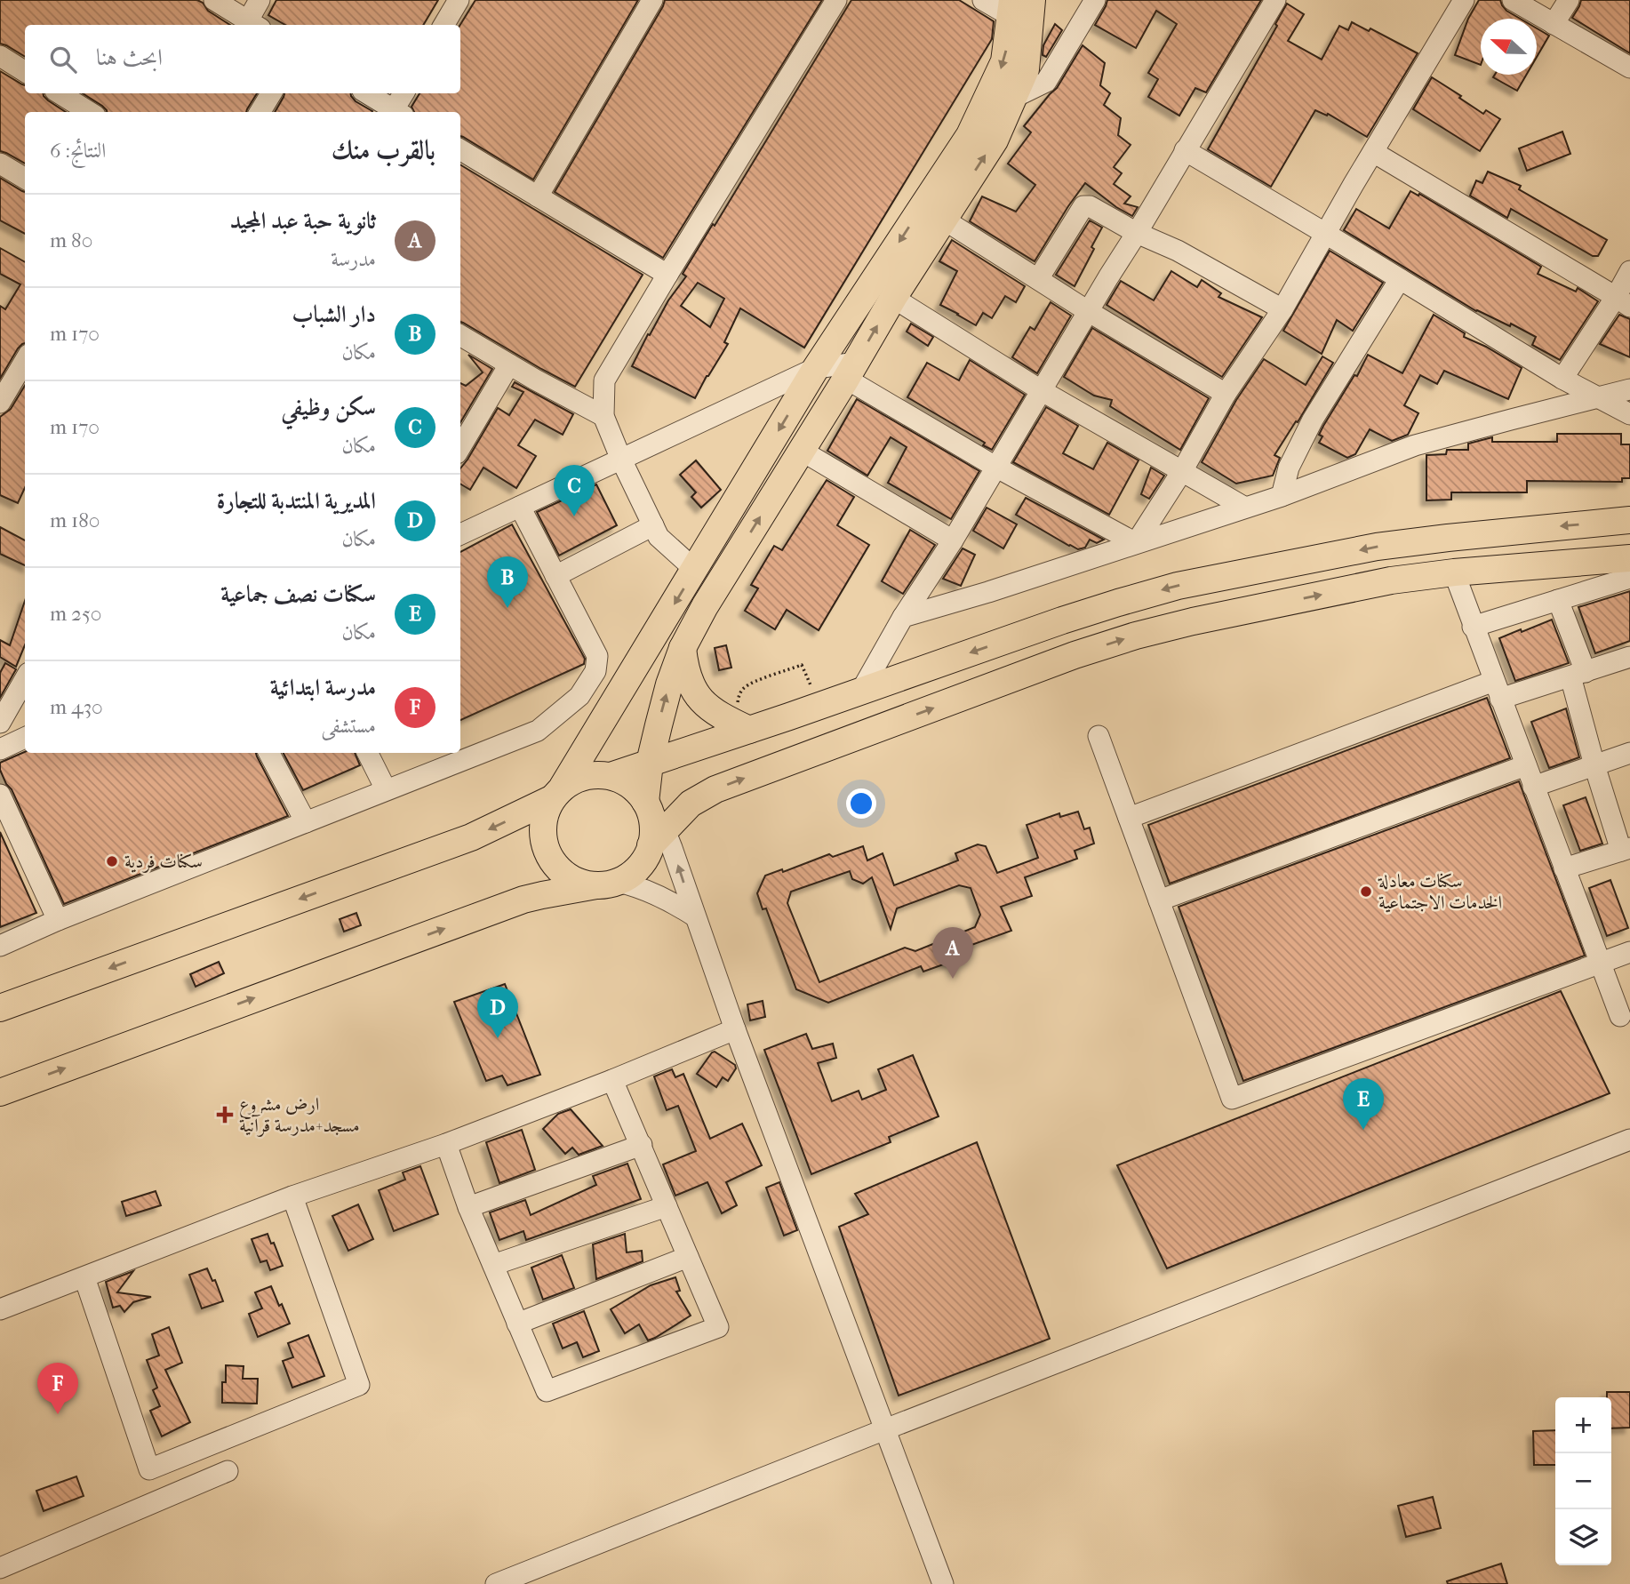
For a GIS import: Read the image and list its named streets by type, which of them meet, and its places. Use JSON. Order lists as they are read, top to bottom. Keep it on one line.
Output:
{"places":{"other":["سكنات فردية","سكنات معادلة الخدمات الاجتماعية"],"health":["ارض مشروع مسجد+مدرسة قرآنية"]},"north":"left","page":{"search":"ابحث هنا","heading":["بالقرب منك","النتائج: 6"],"list":[{"mark":"A","name":"ثانوية حبة عبد المجيد","note":"مدرسة","value":"80 m"},{"mark":"B","name":"دار الشباب","note":"مكان","value":"170 m"},{"mark":"C","name":"سكن وظيفي","note":"مكان","value":"170 m"},{"mark":"D","name":"المديرية المنتدبة للتجارة","note":"مكان","value":"180 m"},{"mark":"E","name":"سكنات نصف جماعية","note":"مكان","value":"250 m"},{"mark":"F","name":"مدرسة ابتدائية","note":"مستشفى","value":"430 m"}],"pins":["C","B","A","D","E","F"],"map_buttons":["+","−"]}}
